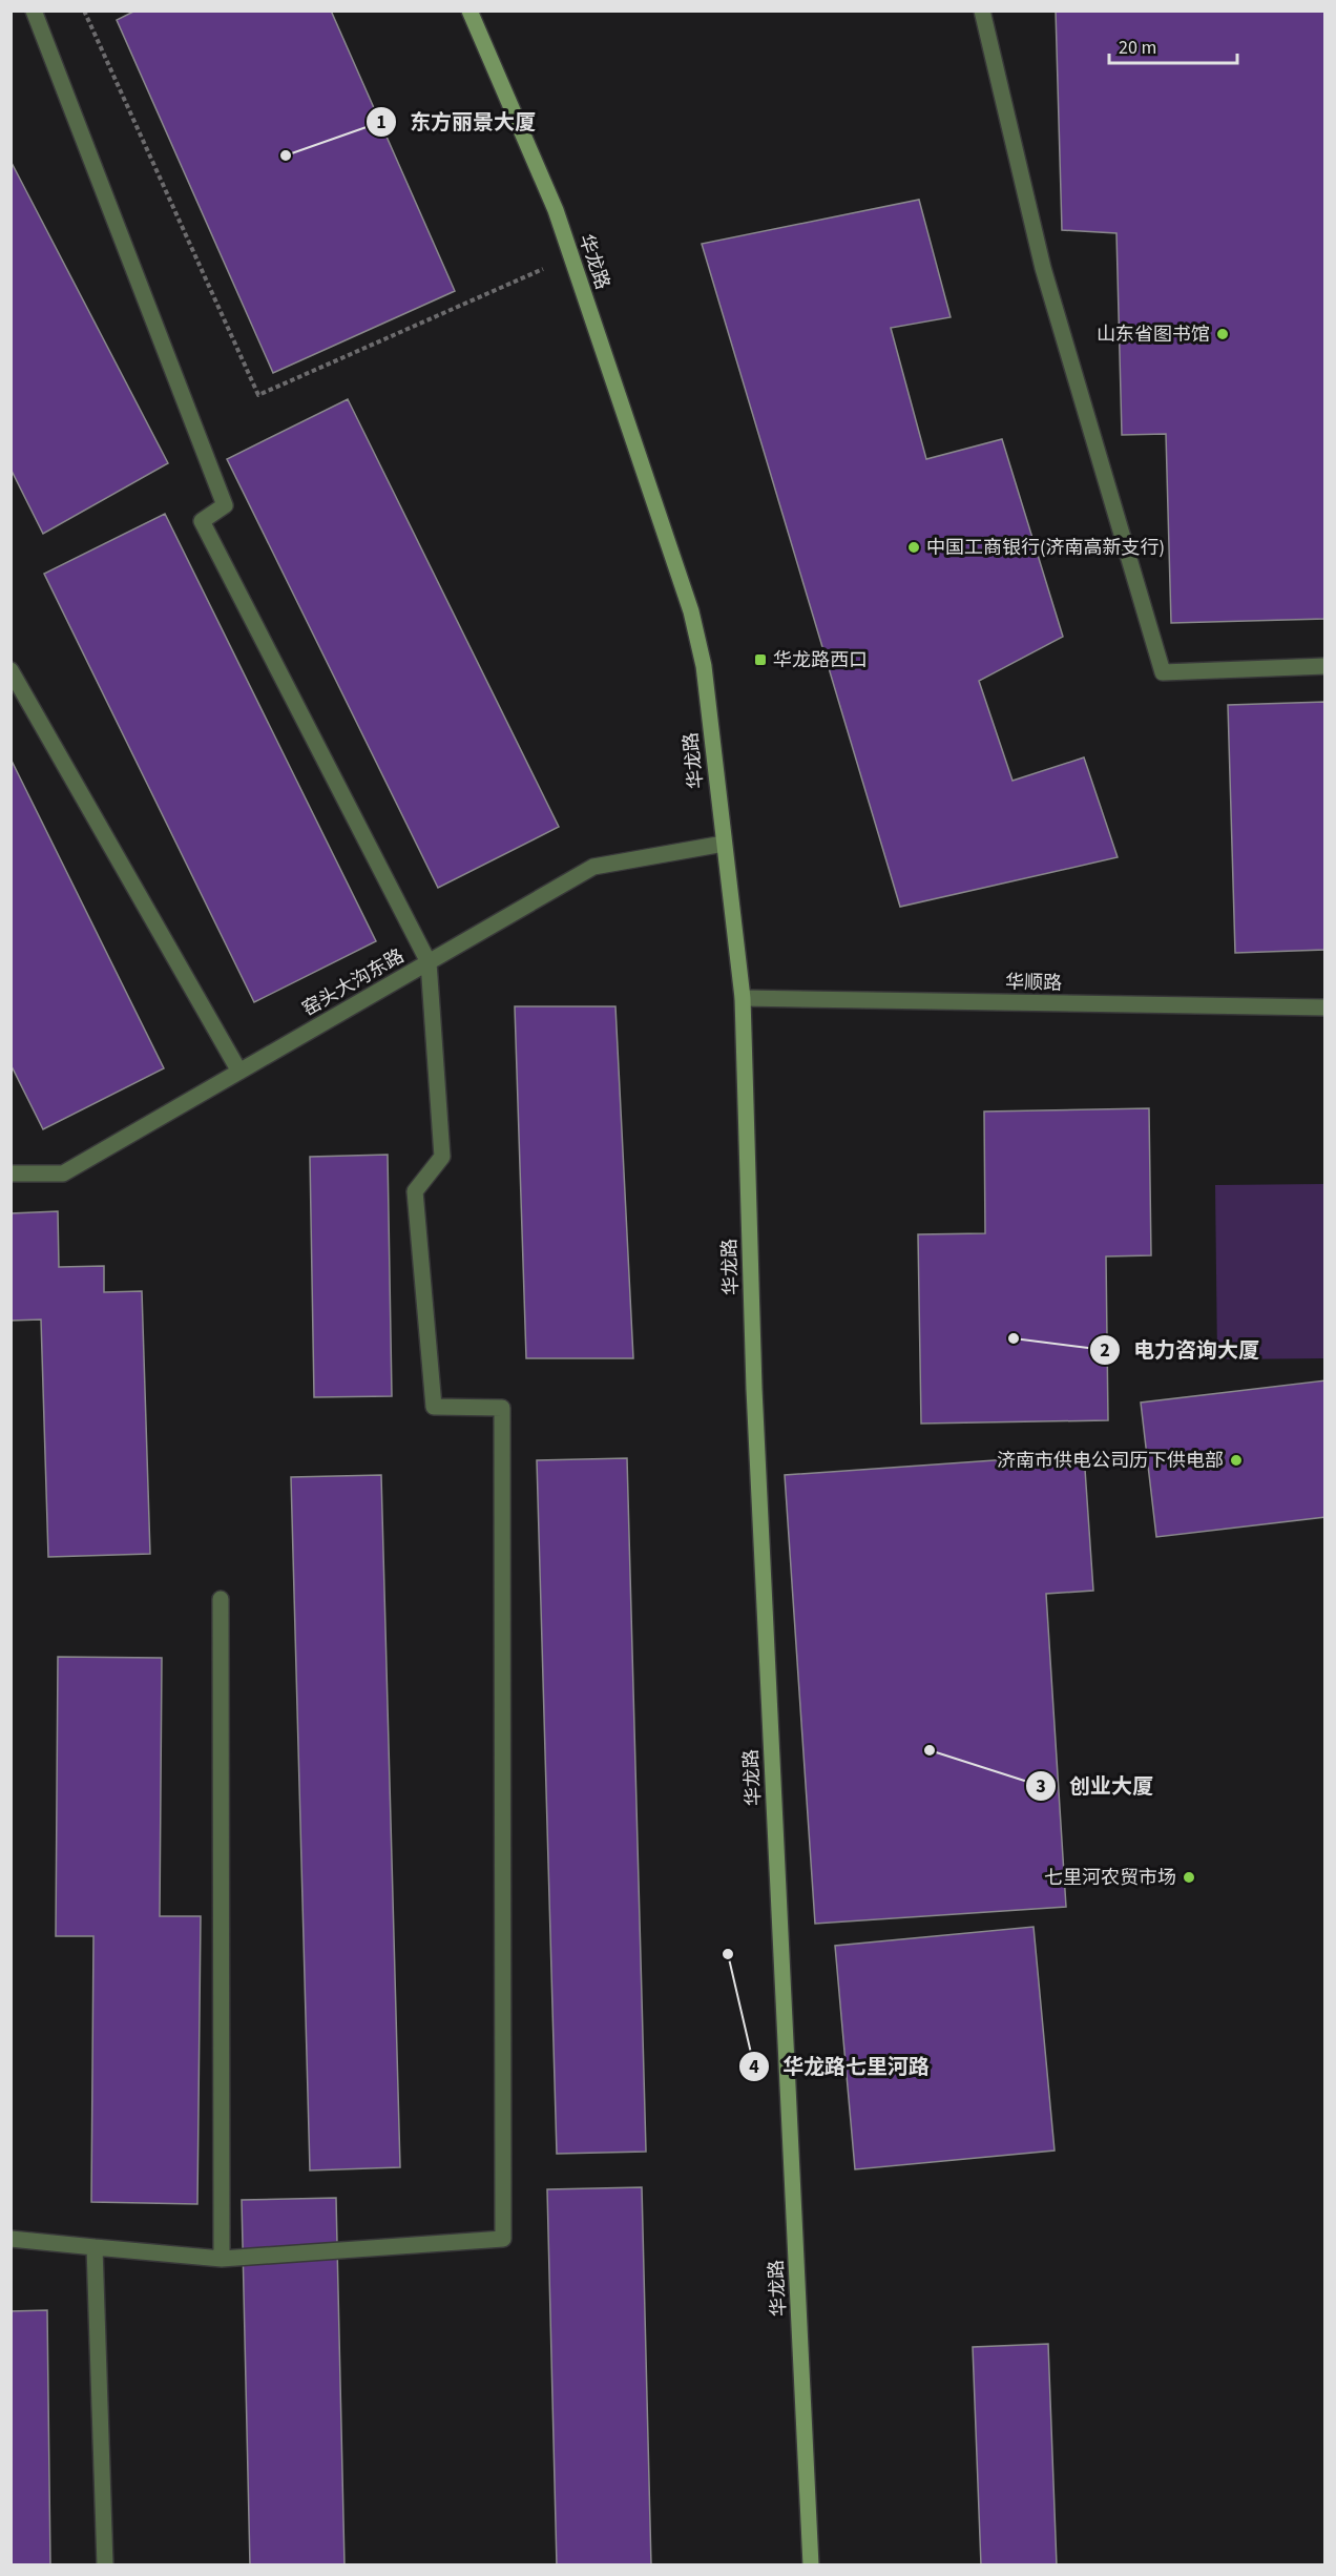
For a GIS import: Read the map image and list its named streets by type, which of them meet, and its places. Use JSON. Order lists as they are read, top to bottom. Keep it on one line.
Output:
{"streets":{"main road":["华龙路"],"street":["窑头大沟东路","华顺路"]},"crossings":[["华龙路","窑头大沟东路"],["华龙路","华顺路"]],"places":{"other":["东方丽景大厦","山东省图书馆","中国工商银行(济南高新支行)","电力咨询大厦","济南市供电公司历下供电部","创业大厦","七里河农贸市场","华龙路七里河路"],"transit":["华龙路西口"]},"scale_bar":"20 m"}
